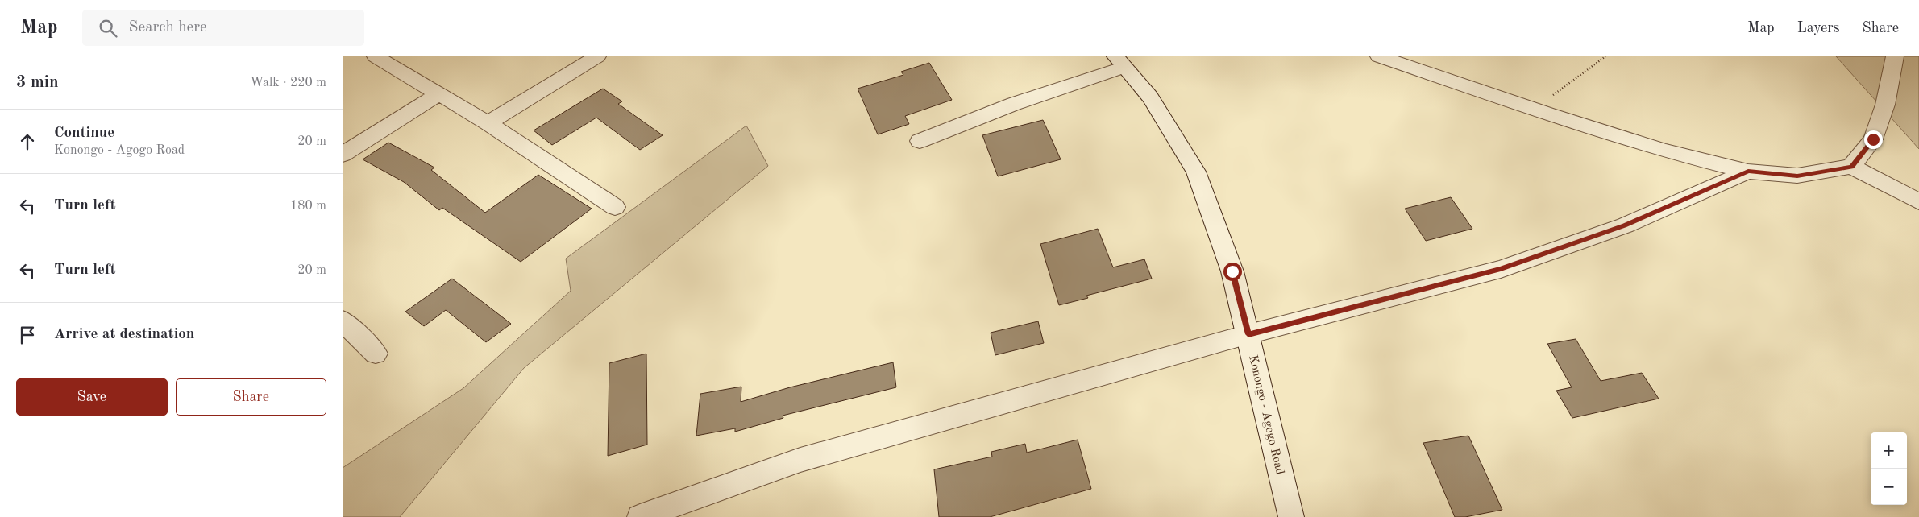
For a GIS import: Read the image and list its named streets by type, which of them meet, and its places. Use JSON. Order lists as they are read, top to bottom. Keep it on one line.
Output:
{"streets":{"street":["Konongo - Agogo Road"]},"page":{"header":"Map","search":"Search here","nav":["Map","Layers","Share"],"heading":["3 min","Walk · 220 m"],"list":[["Continue","Konongo - Agogo Road","20 m"],["Turn left","180 m"],["Turn left","20 m"],"Arrive at destination"],"buttons":["Save","Share"],"map_buttons":["+","−"]}}
